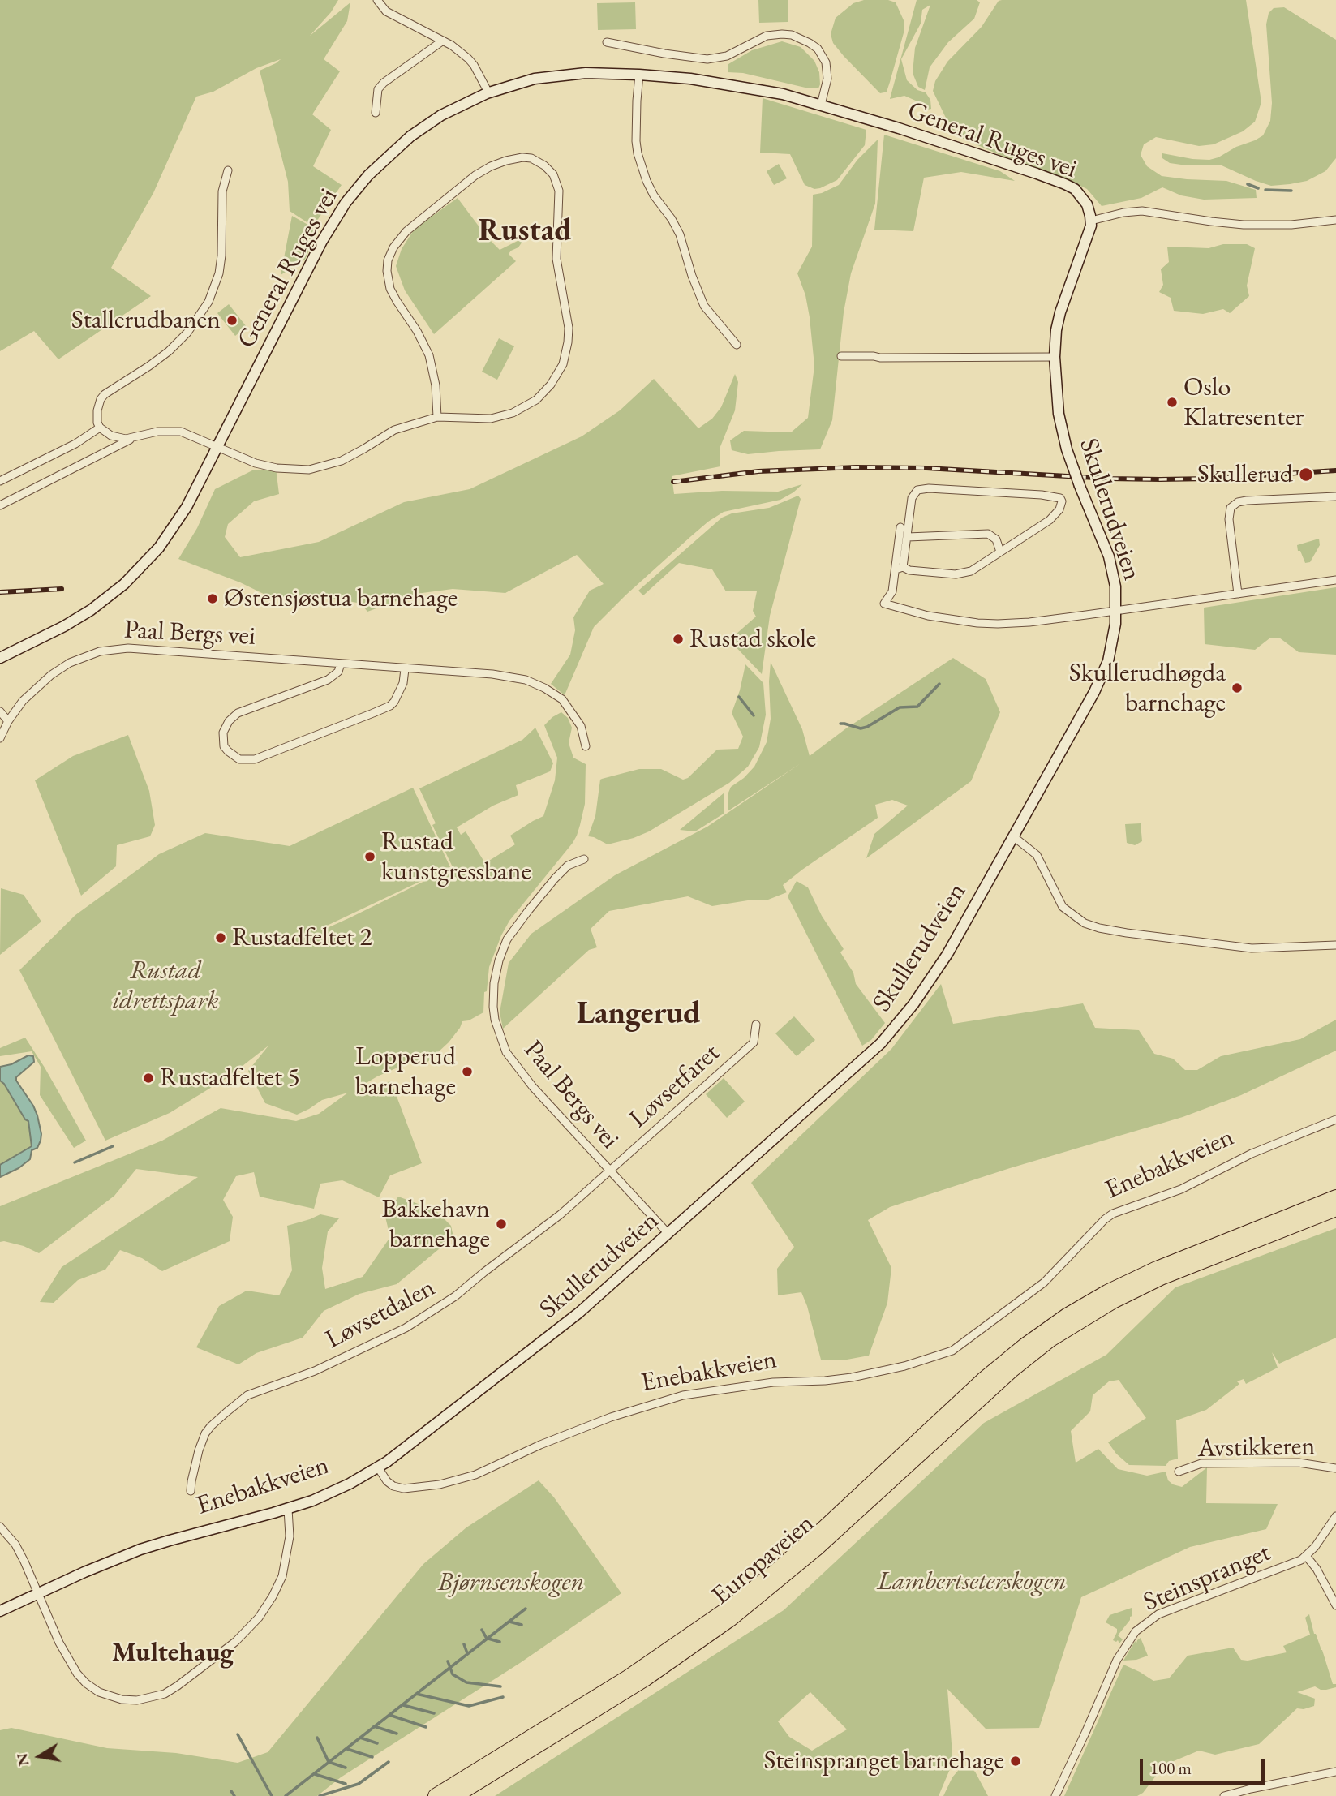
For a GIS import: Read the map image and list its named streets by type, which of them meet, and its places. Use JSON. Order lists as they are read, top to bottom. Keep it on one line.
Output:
{"streets":{"highway":["Europaveien"],"main road":["General Ruges vei","Skullerudveien","Enebakkveien"],"street":["Paal Bergs vei","Løvsetfaret","Løvsetdalen","Avstikkeren","Steinspranget"]},"crossings":[["General Ruges vei","Skullerudveien"],["Skullerudveien","Paal Bergs vei"],["Skullerudveien","Enebakkveien"],["Paal Bergs vei","Løvsetfaret"],["Paal Bergs vei","Løvsetdalen"],["Løvsetfaret","Løvsetdalen"]],"districts":["Rustad","Langerud","Multehaug"],"parks":["Rustad idrettspark","Lambertseterskogen","Bjørnsenskogen"],"places":["Stallerudbanen","Oslo Klatresenter","Skullerud","Østensjøstua barnehage","Rustad skole","Skullerudhøgda barnehage","Rustad kunstgressbane","Rustadfeltet 2","Lopperud barnehage","Rustadfeltet 5","Bakkehavn barnehage","Steinspranget barnehage"],"scale_bar":"100 m","north":"left"}
